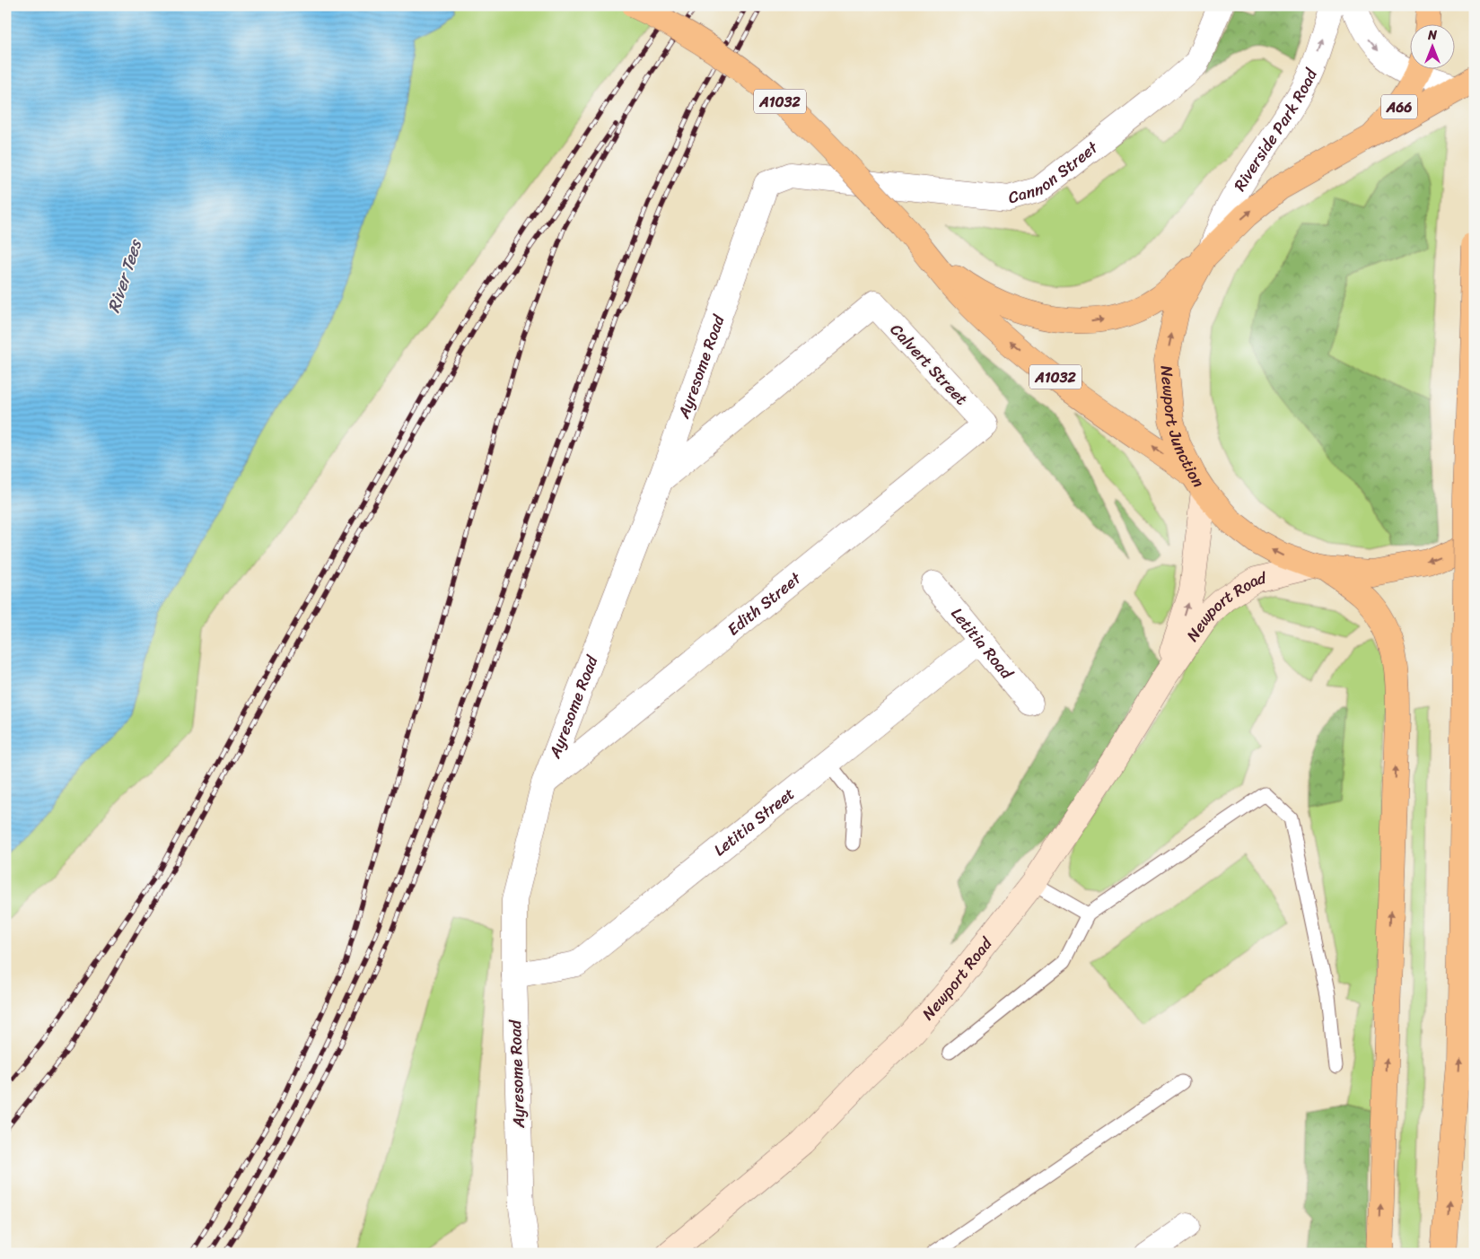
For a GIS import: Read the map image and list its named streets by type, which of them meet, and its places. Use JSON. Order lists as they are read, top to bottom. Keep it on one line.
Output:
{"streets":{"main road":["A1032","A66","Newport Junction","Newport Road"],"street":["Riverside Park Road","Cannon Street","Calvert Street","Ayresome Road","Edith Street","Letitia Road","Letitia Street"]},"crossings":[["A1032","Riverside Park Road"],["A1032","Newport Junction"],["A1032","Newport Road"],["A66","Newport Junction"],["Riverside Park Road","Newport Junction"],["Cannon Street","Ayresome Road"],["Calvert Street","Ayresome Road"],["Calvert Street","Edith Street"],["Ayresome Road","Edith Street"],["Ayresome Road","Letitia Street"],["Newport Junction","Newport Road"],["Letitia Road","Letitia Street"]],"one_way":["Riverside Park Road"],"water":["River Tees"],"north":"top"}
